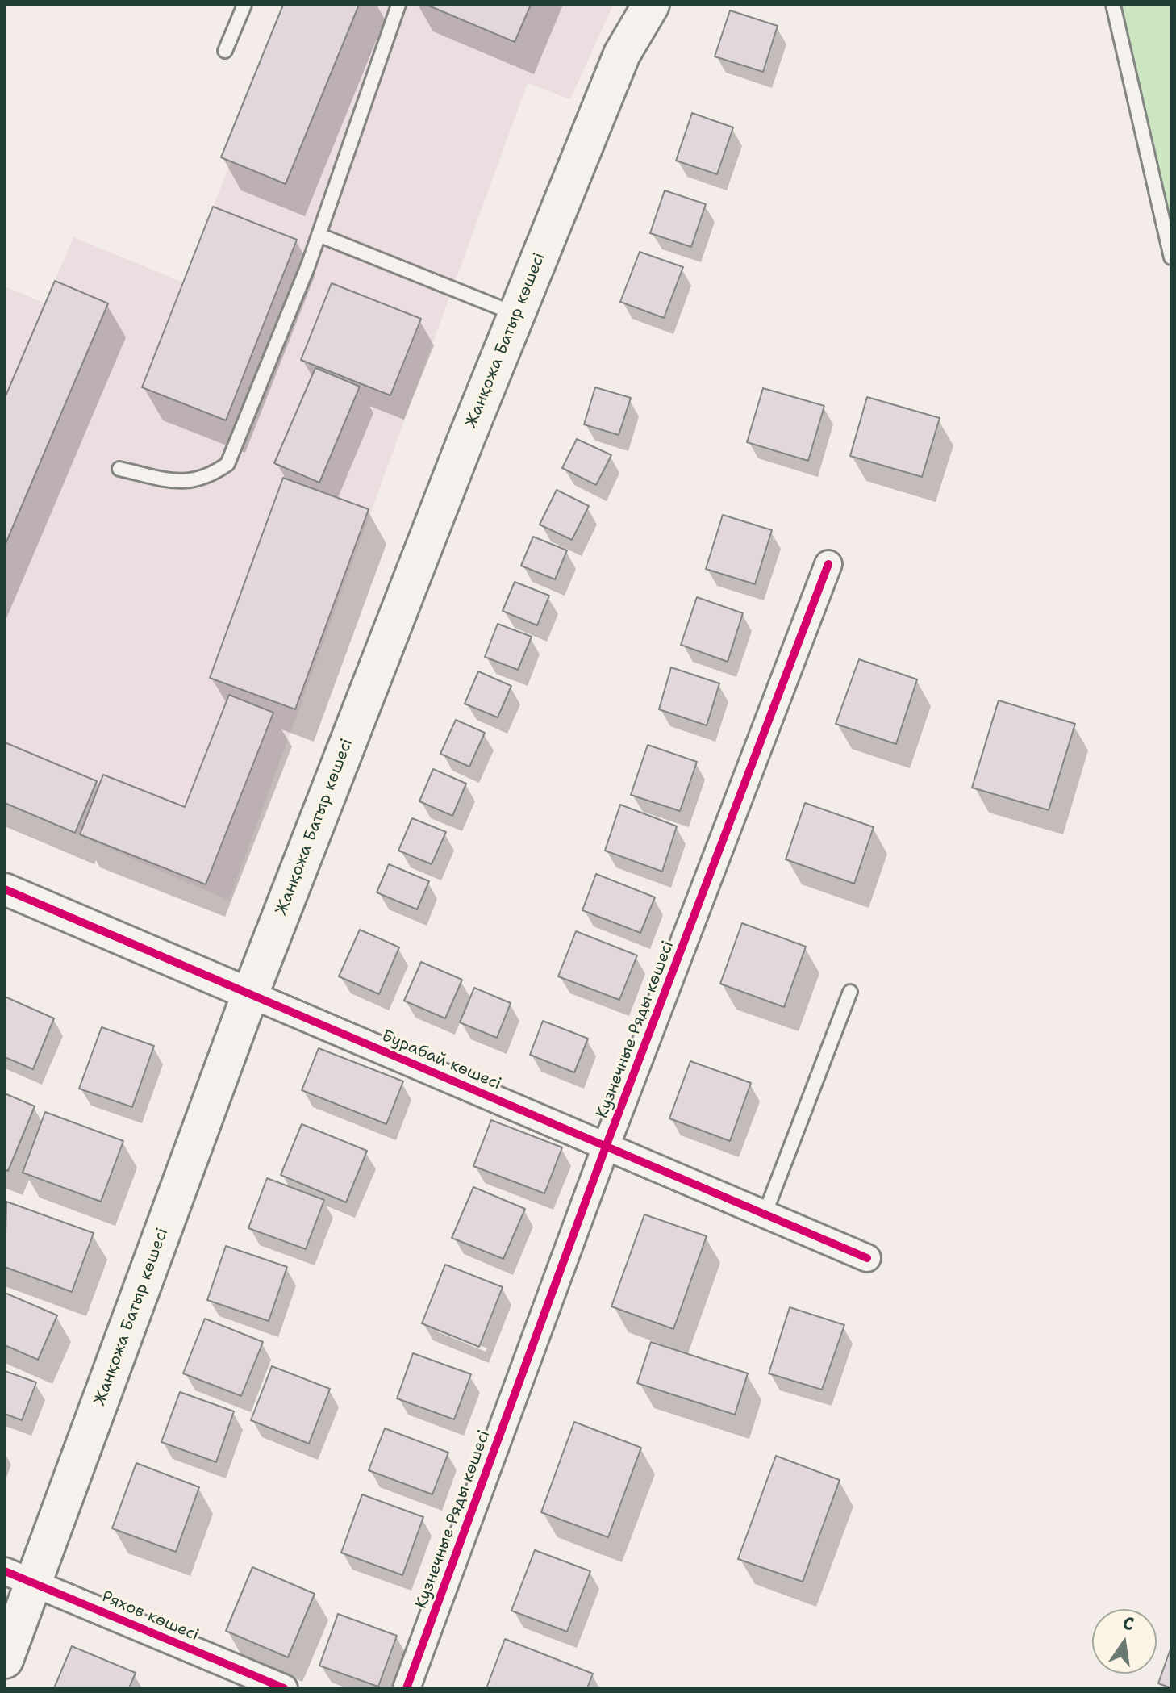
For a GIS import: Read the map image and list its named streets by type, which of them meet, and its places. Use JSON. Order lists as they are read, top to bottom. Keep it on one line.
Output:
{"streets":{"main road":["Жанқожа Батыр көшесі"],"street":["Кузнечные Ряды көшесі","Бурабай көшесі","Ряхов көшесі"]},"crossings":[["Жанқожа Батыр көшесі","Бурабай көшесі"],["Жанқожа Батыр көшесі","Ряхов көшесі"],["Кузнечные Ряды көшесі","Бурабай көшесі"]],"north":"top"}
